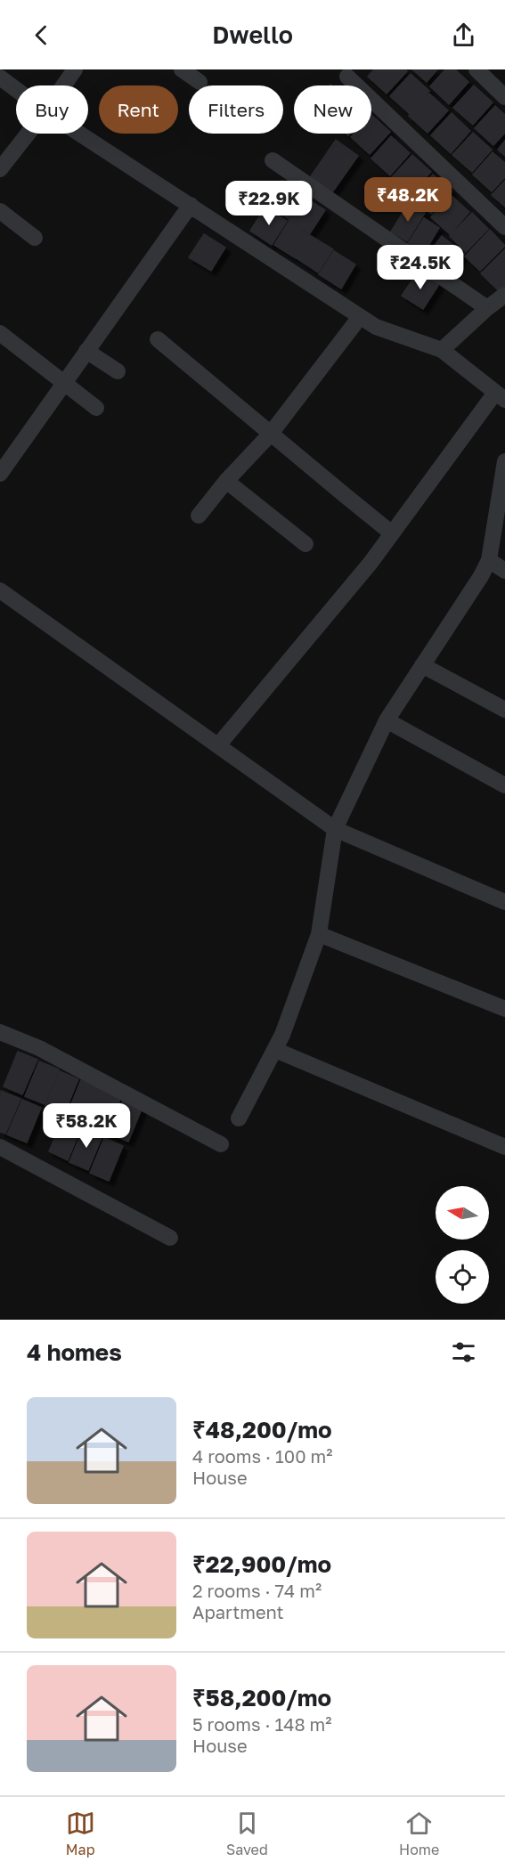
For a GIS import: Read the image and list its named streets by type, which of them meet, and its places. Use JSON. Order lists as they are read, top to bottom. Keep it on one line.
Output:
{"north":"left","page":{"header":"Dwello","chip":["Buy","Rent","Filters","New"],"price":["₹48.2K","₹22.9K","₹24.5K","₹58.2K"],"heading":"4 homes","list":[{"name":"₹48,200/mo","note":"4 rooms · 100 m² · House"},{"name":"₹22,900/mo","note":"2 rooms · 74 m² · Apartment"},{"name":"₹58,200/mo","note":"5 rooms · 148 m² · House"}],"tabs":["Map","Saved","Home"]}}
